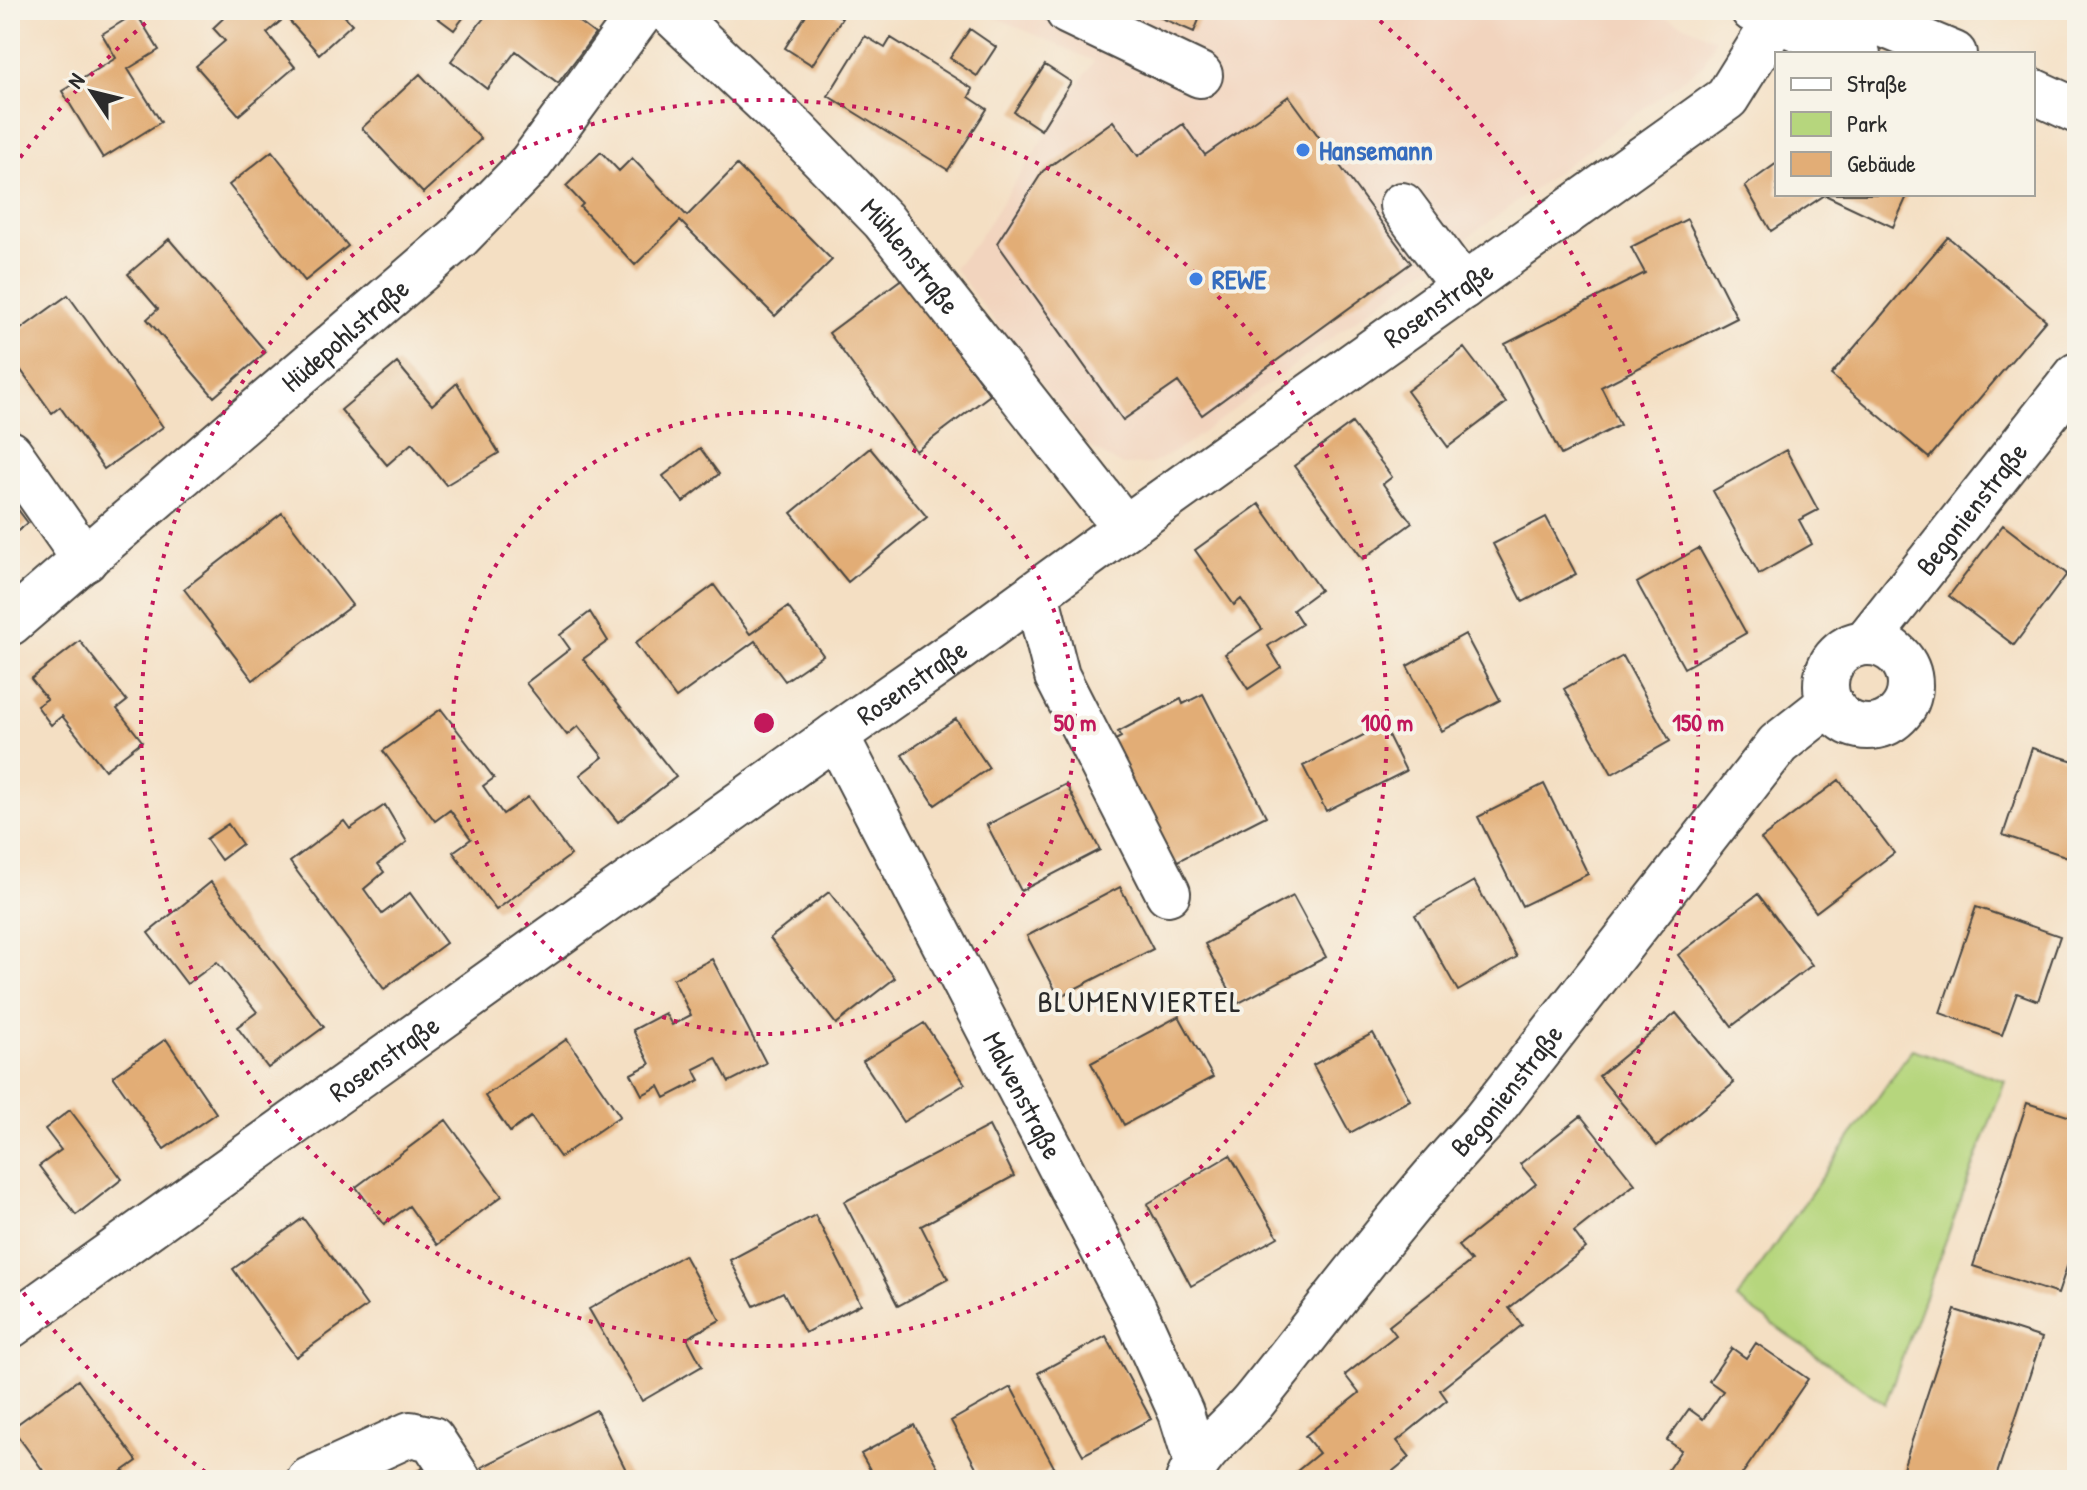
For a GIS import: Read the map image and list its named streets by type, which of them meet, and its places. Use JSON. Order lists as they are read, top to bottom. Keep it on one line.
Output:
{"streets":{"street":["Mühlenstraße","Rosenstraße","Hüdepohlstraße","Begonienstraße","Malvenstraße"]},"crossings":[["Mühlenstraße","Rosenstraße"],["Rosenstraße","Malvenstraße"],["Begonienstraße","Malvenstraße"]],"districts":["BLUMENVIERTEL"],"places":["Hansemann","REWE"],"legend":["Straße","Park","Gebäude"],"north":"top left","rings":["50 m","100 m","150 m"]}
